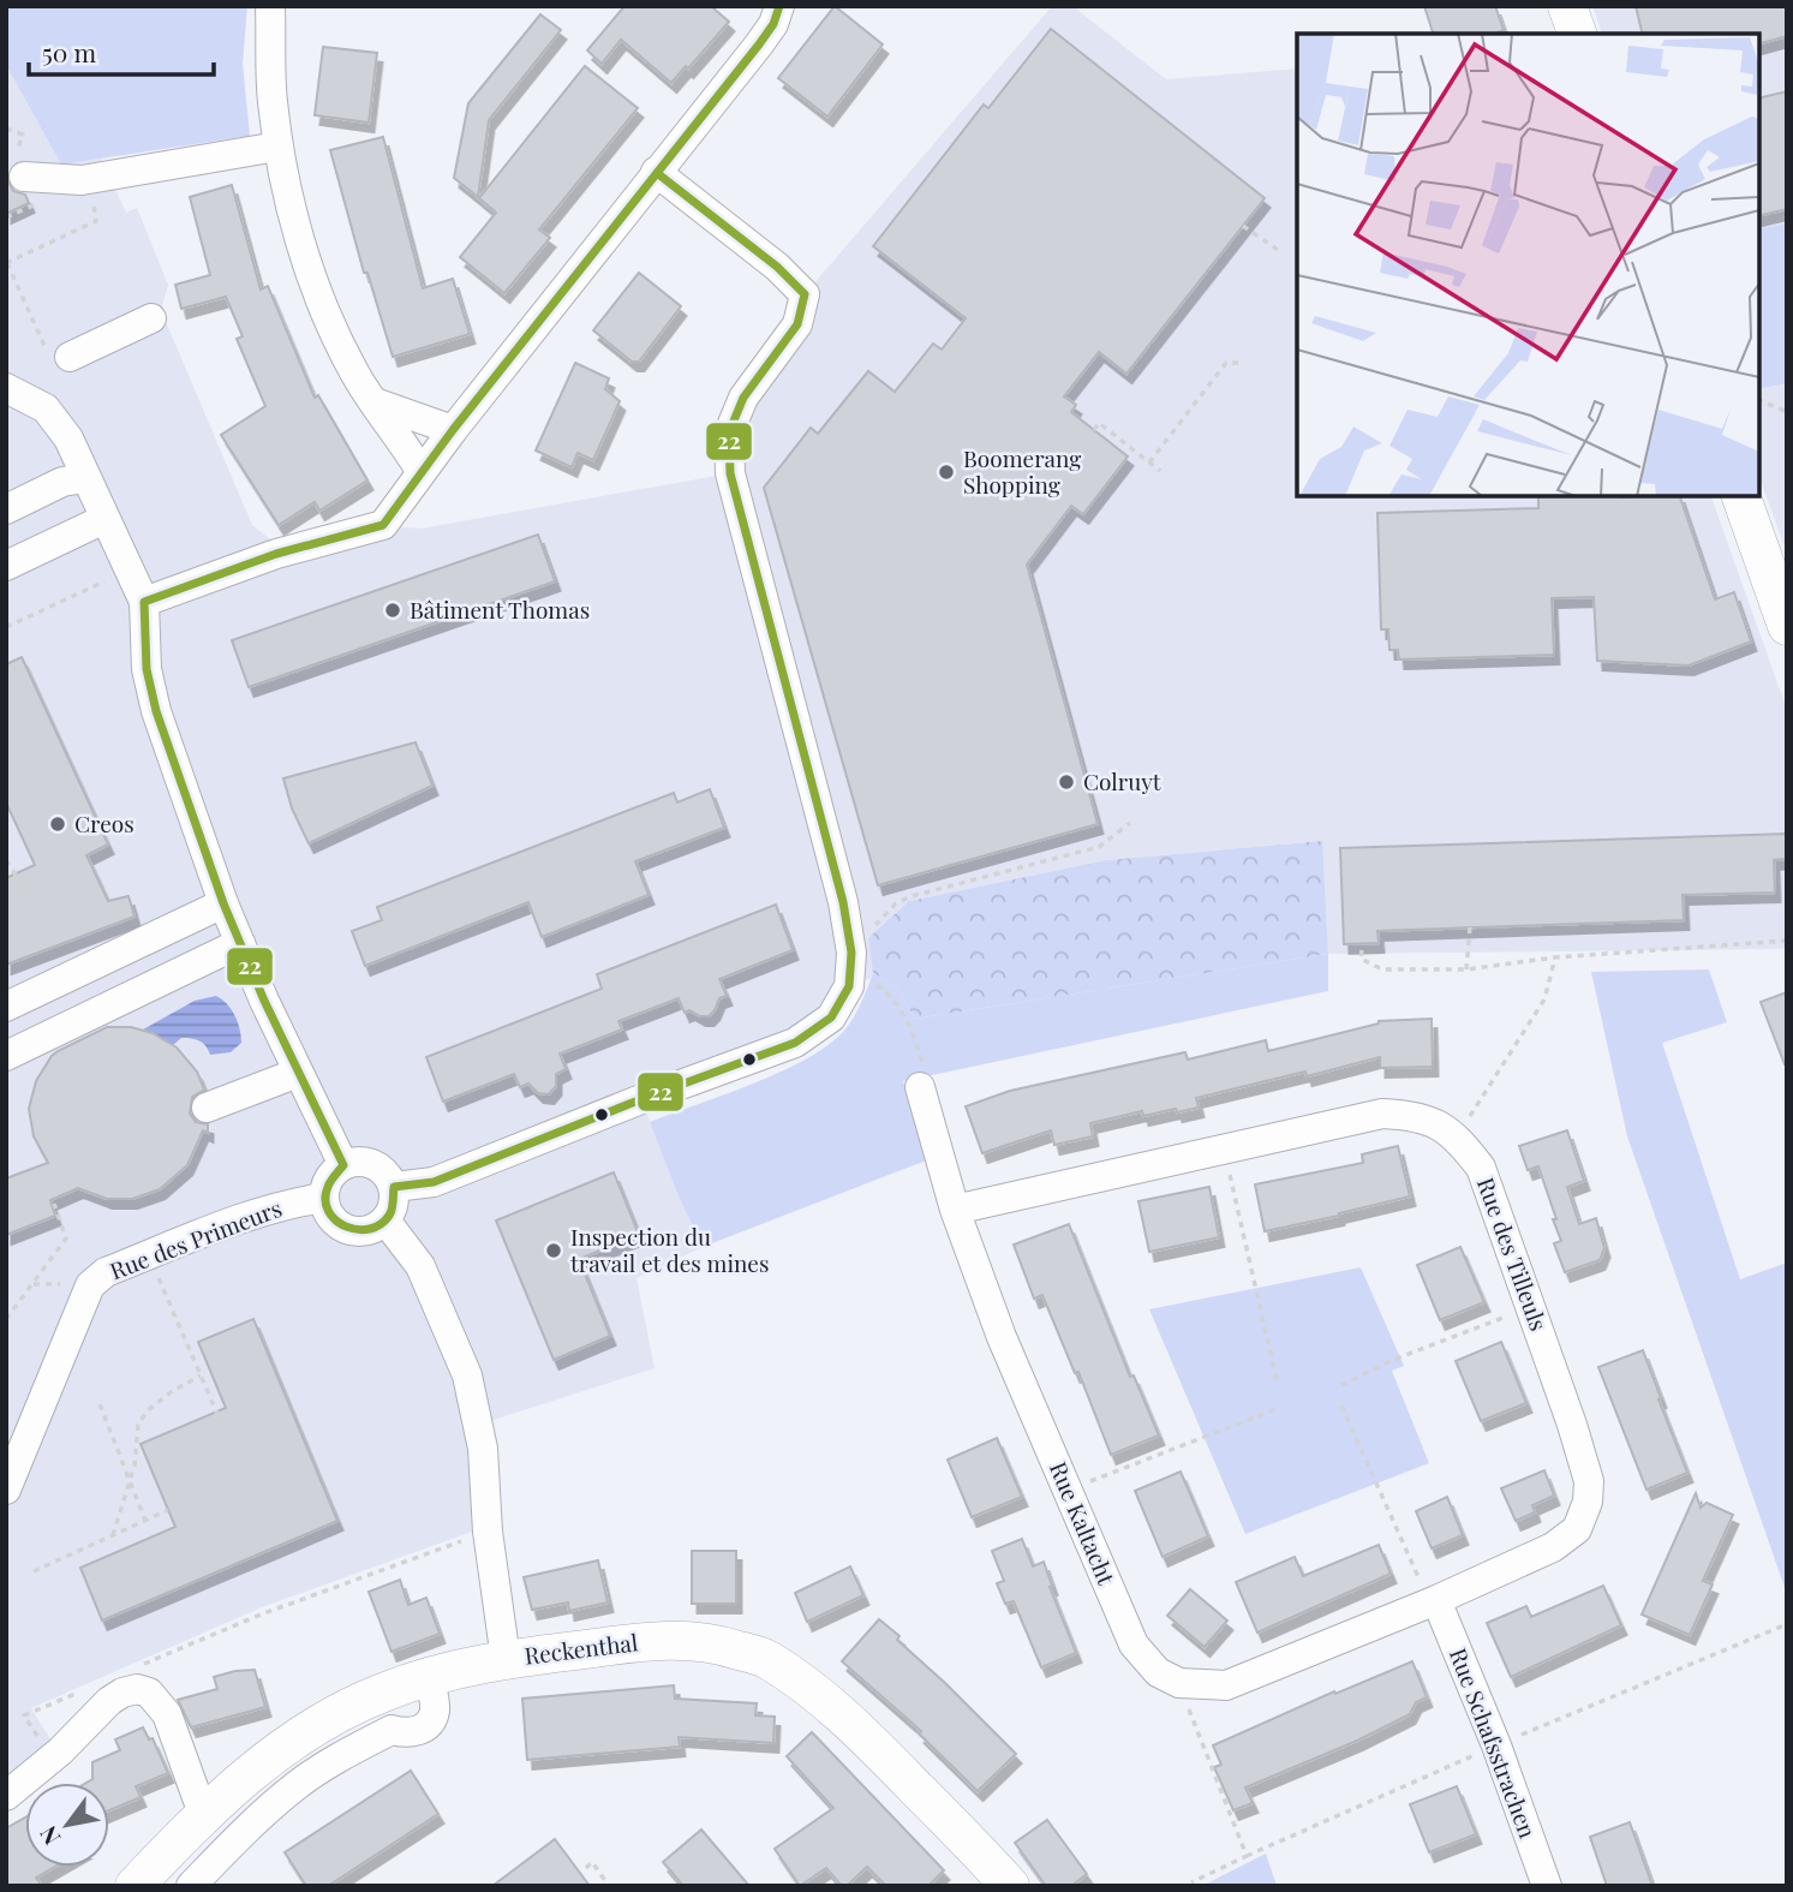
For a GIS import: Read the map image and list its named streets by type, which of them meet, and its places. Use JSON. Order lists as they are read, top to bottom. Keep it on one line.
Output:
{"streets":{"main road":["Reckenthal"],"street":["Rue des Primeurs","Rue des Tilleuls","Rue Kaltacht","Rue Schafsstrachen"]},"crossings":[["Rue des Tilleuls","Rue Kaltacht"],["Rue des Tilleuls","Rue Schafsstrachen"]],"places":["Boomerang Shopping","Bâtiment Thomas","Colruyt","Creos","Inspection du travail et des mines"],"lines":["transit line 22"],"scale_bar":"50 m","north":"bottom left"}
